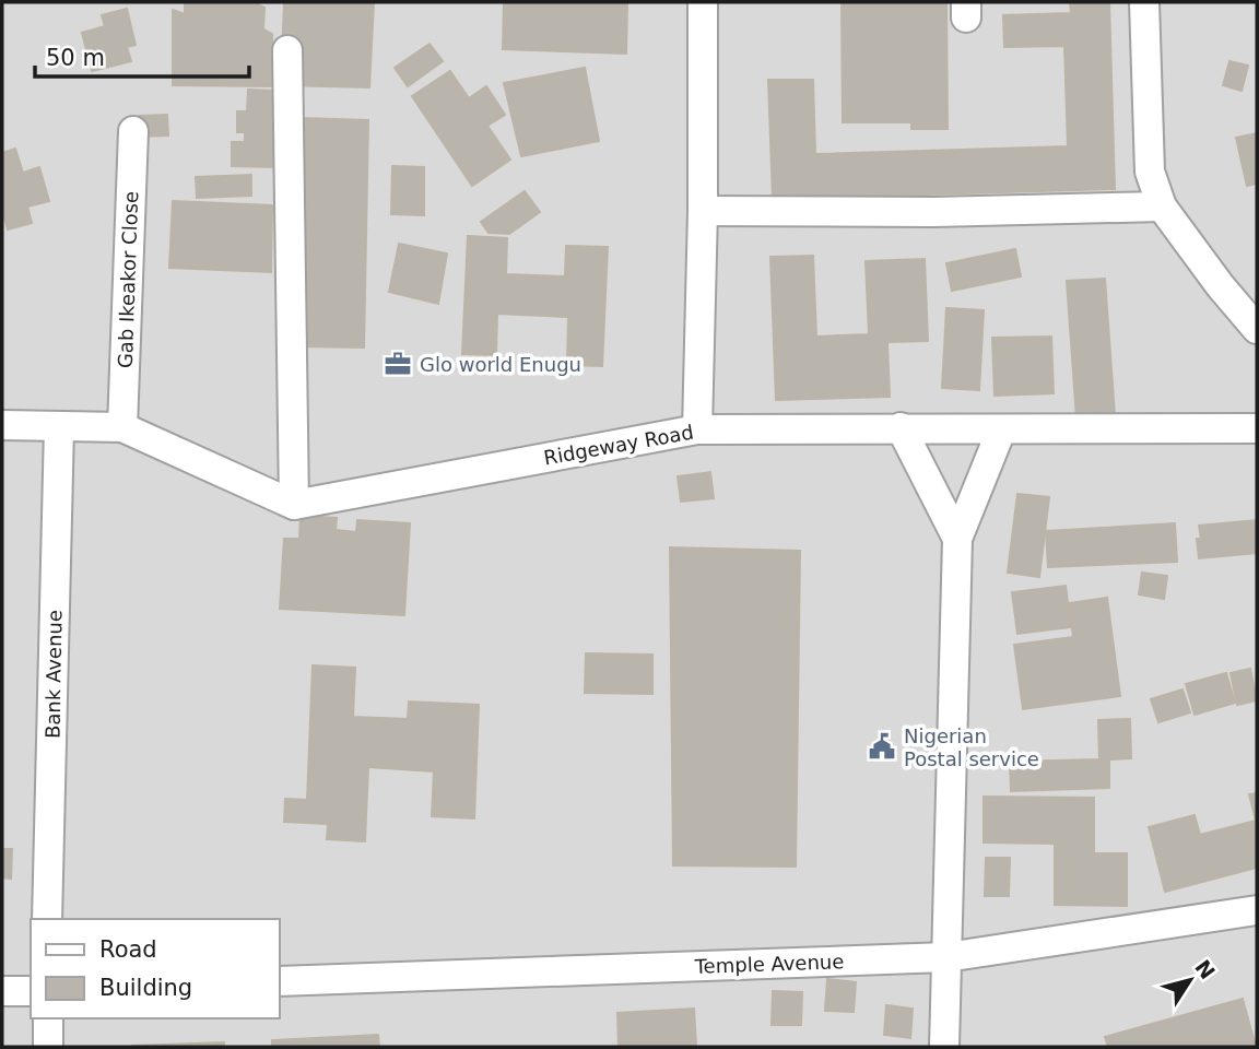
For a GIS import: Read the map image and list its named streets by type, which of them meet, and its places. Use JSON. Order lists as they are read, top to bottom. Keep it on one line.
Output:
{"streets":{"street":["Gab Ikeakor Close","Ridgeway Road","Bank Avenue","Temple Avenue"]},"places":{"office":["Glo world Enugu"],"public building":["Nigerian Postal service"]},"legend":["Road","Building"],"scale_bar":"50 m","north":"top right"}
